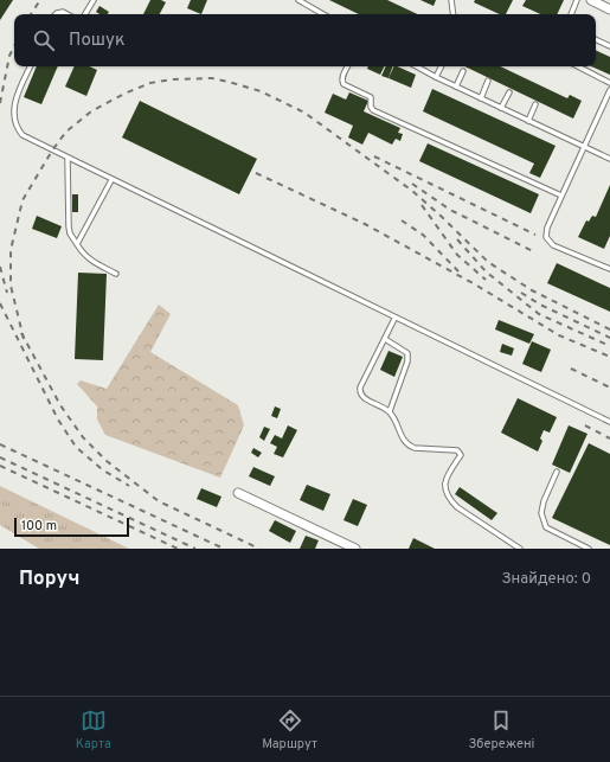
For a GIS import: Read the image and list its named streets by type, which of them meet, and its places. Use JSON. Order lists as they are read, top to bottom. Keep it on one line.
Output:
{"scale_bar":"100 m","page":{"search":"Пошук","scale":"100 m","heading":["Поруч","Знайдено: 0"],"nav":["Карта","Маршрут","Збережені"]}}
